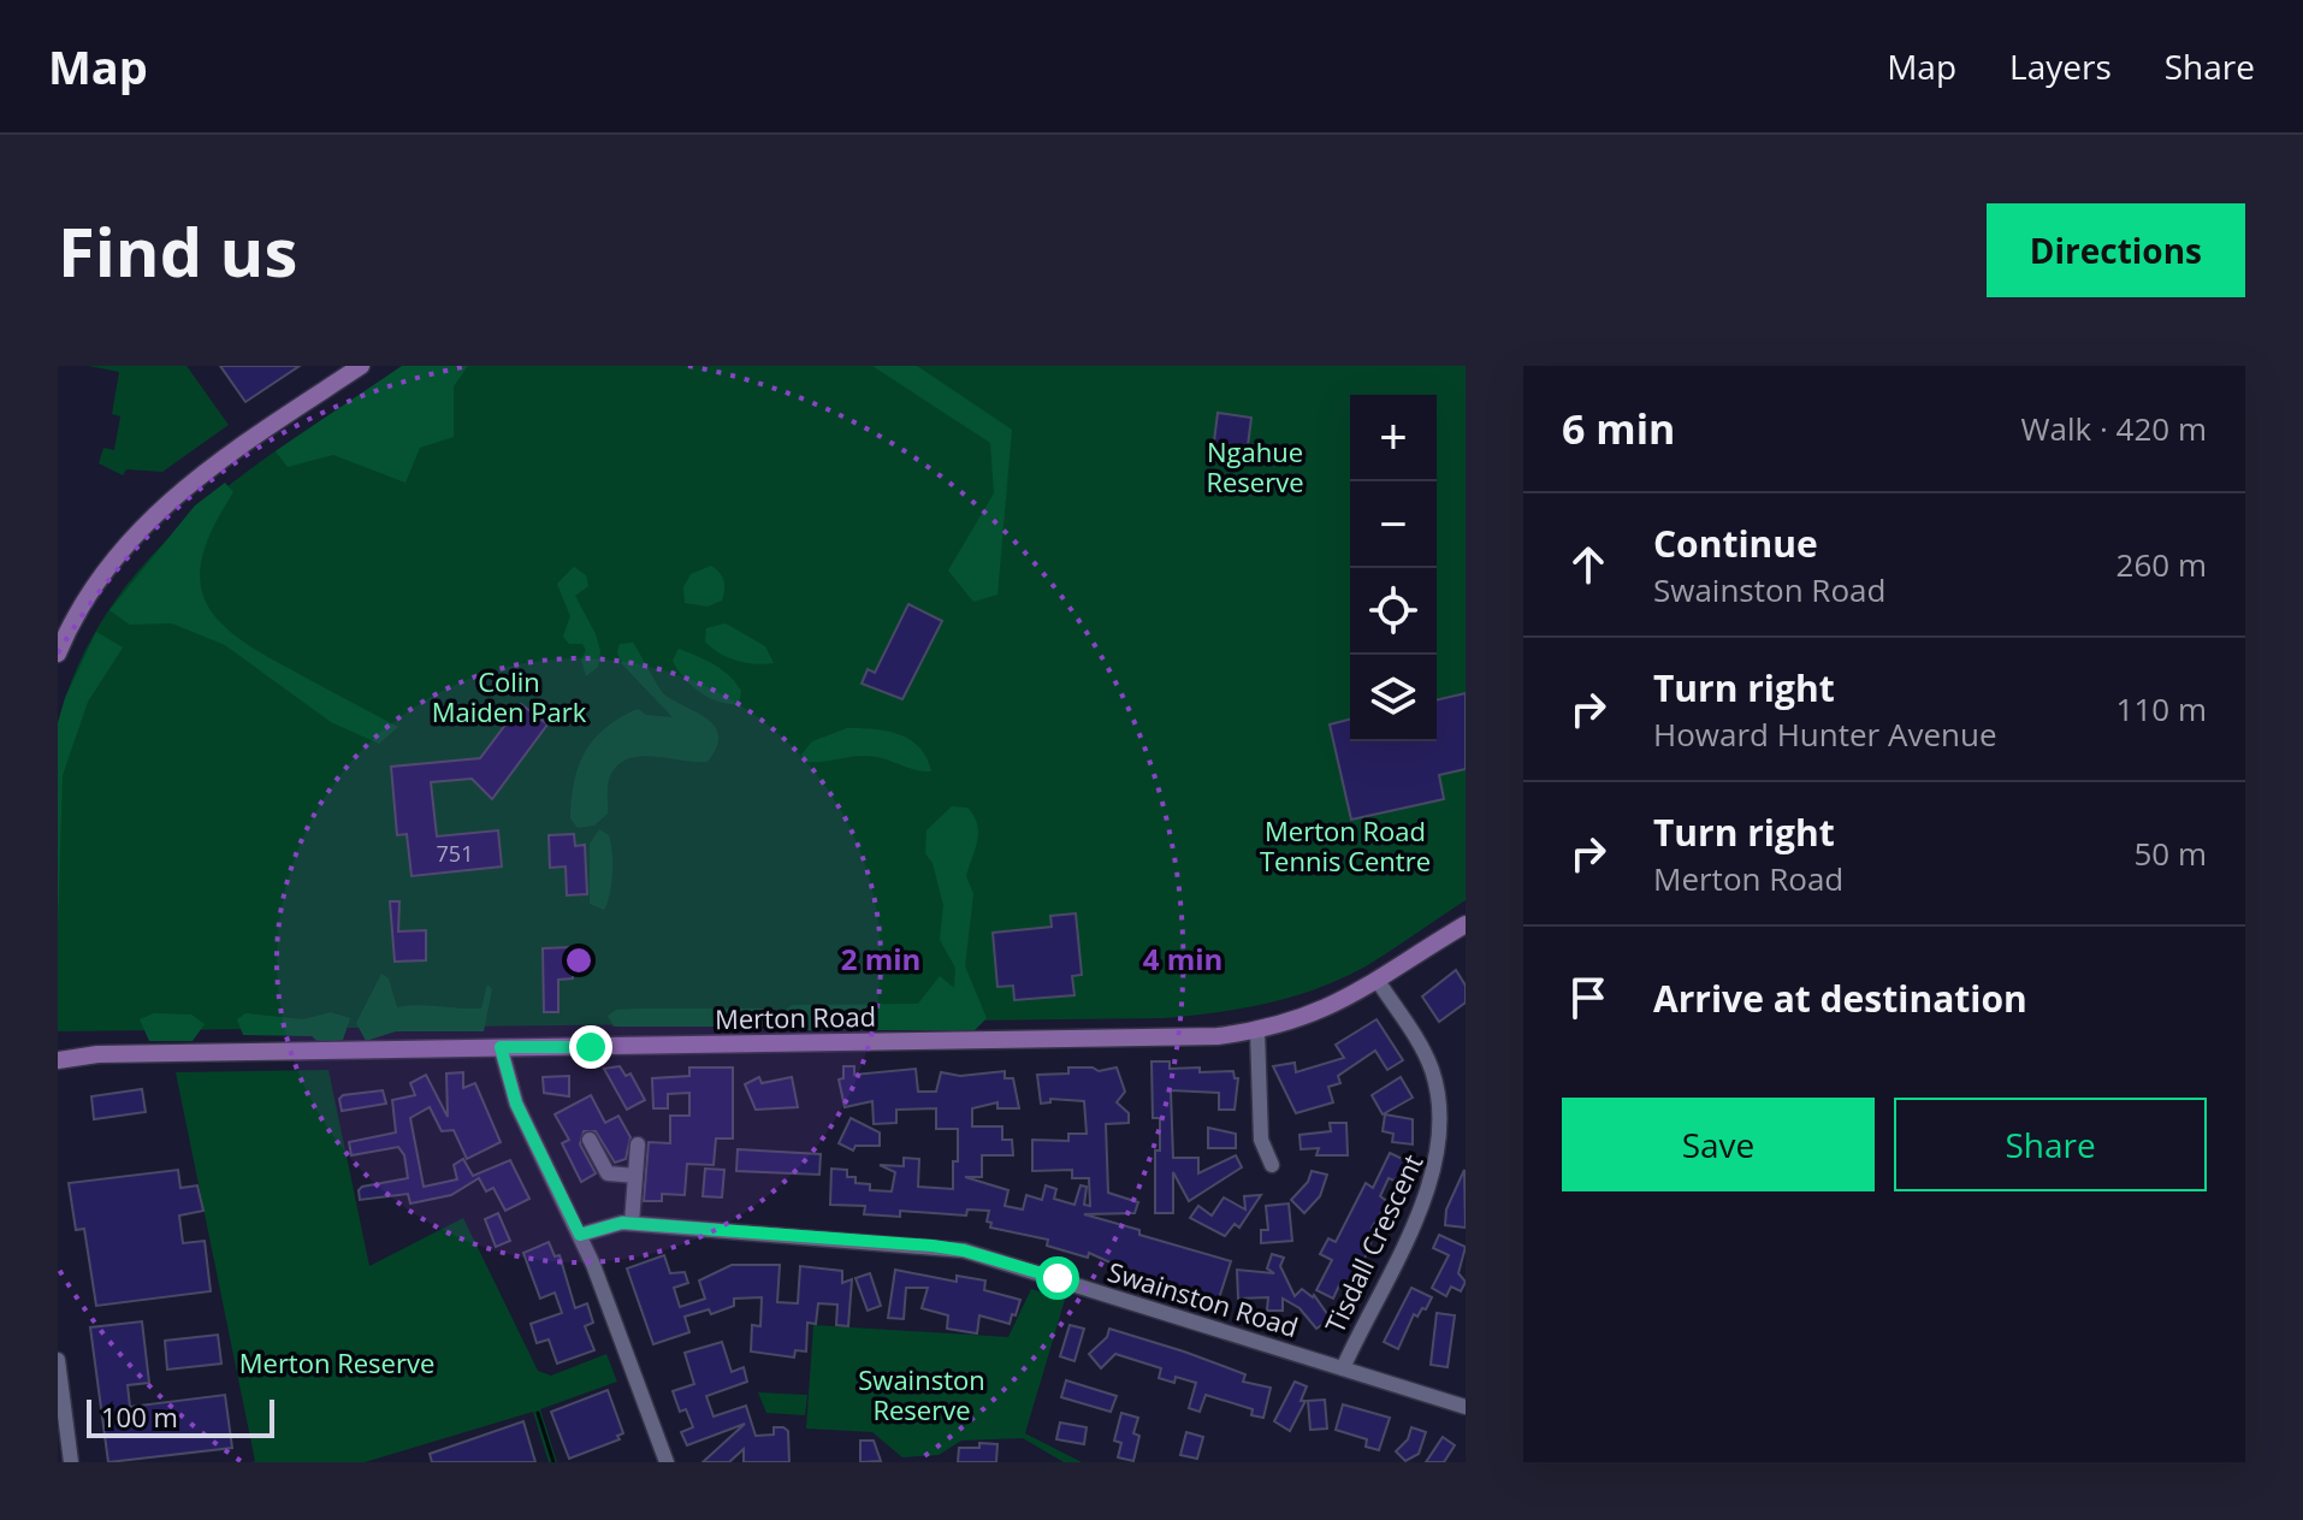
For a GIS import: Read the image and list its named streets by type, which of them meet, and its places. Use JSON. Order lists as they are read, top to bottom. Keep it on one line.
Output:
{"streets":{"main road":["Merton Road"],"street":["Tisdall Crescent","Swainston Road"]},"crossings":[["Merton Road","Tisdall Crescent"],["Tisdall Crescent","Swainston Road"]],"parks":["Ngahue Reserve","Colin Maiden Park","Merton Road Tennis Centre","Merton Reserve","Swainston Reserve"],"house_numbers":["751"],"scale_bar":"100 m","page":{"header":"Map","nav":["Map","Layers","Share"],"buttons":["Directions",["Save","Share"]],"title":"Find us","heading":["6 min","Walk · 420 m"],"map_buttons":["+","−"],"list":[["Continue","Swainston Road","260 m"],["Turn right","Howard Hunter Avenue","110 m"],["Turn right","Merton Road","50 m"],"Arrive at destination"],"scale":"100 m"},"rings":["2 min","4 min"]}
